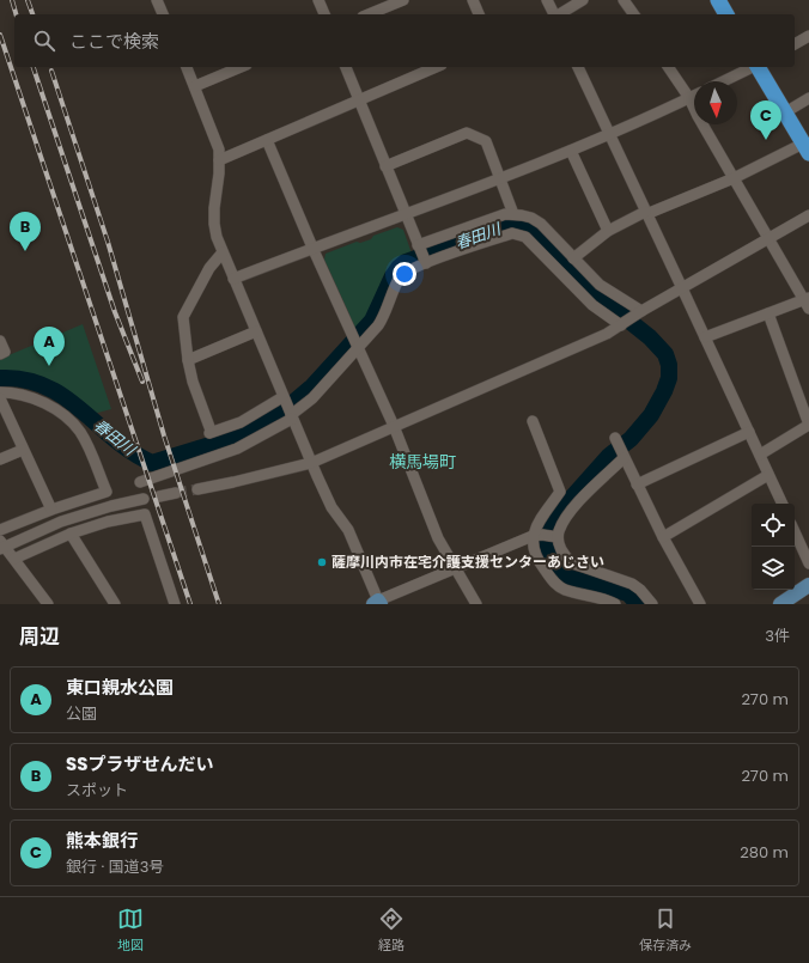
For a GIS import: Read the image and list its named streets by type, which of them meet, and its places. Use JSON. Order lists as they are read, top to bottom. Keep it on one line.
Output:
{"districts":["横馬場町"],"water":["春田川"],"places":["薩摩川内市在宅介護支援センターあじさい"],"north":"bottom","page":{"search":"ここで検索","pins":["C","B","A"],"heading":["周辺","3件"],"list":[{"mark":"A","name":"東口親水公園","note":"公園","value":"270 m"},{"mark":"B","name":"SSプラザせんだい","note":"スポット","value":"270 m"},{"mark":"C","name":"熊本銀行","note":"銀行 · 国道3号","value":"280 m"}],"nav":["地図","経路","保存済み"]}}
